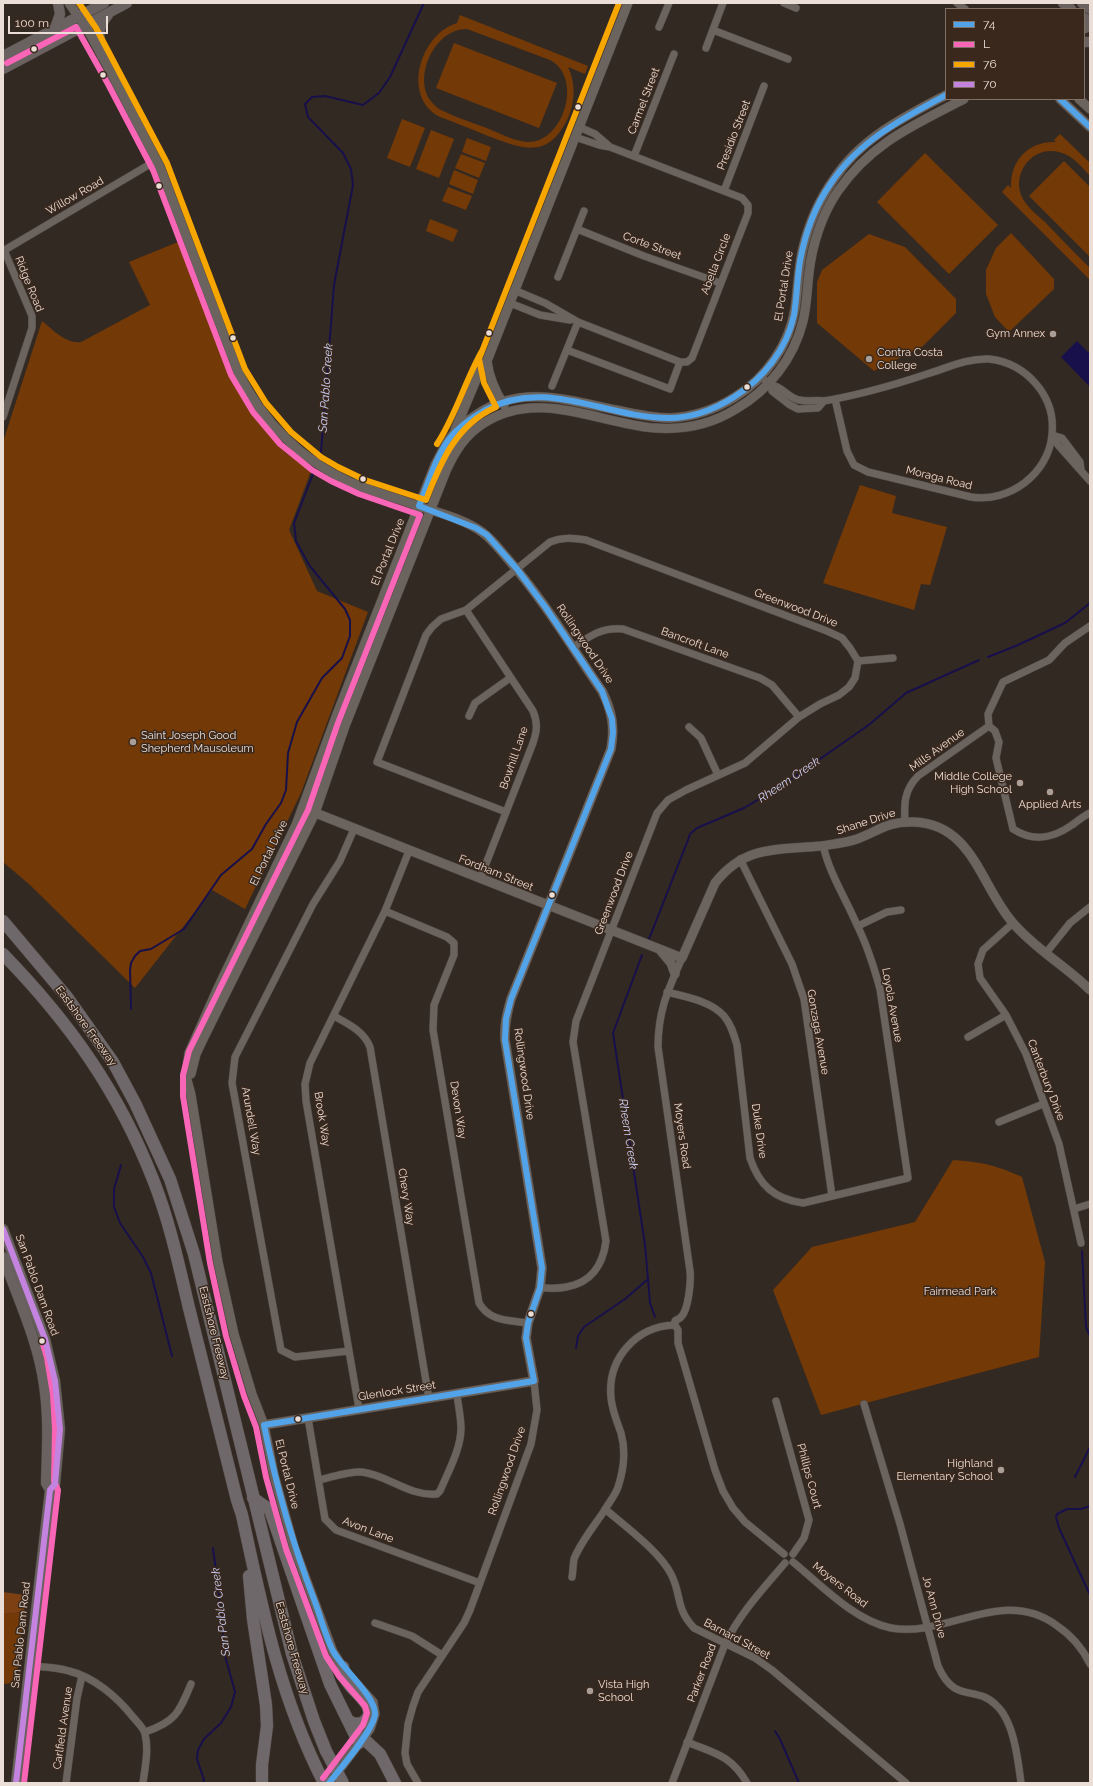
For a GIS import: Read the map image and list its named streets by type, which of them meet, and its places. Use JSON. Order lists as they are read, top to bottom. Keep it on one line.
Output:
{"streets":{"highway":["Eastshore Freeway"],"main road":["El Portal Drive","Rollingwood Drive","Shane Drive","Fordham Street","San Pablo Dam Road","Glenlock Street"],"street":["Carmel Street","Presidio Street","Willow Road","Corte Street","Abella Circle","Ridge Road","Moraga Road","Greenwood Drive","Bancroft Lane","Mills Avenue","Bowhill Lane","Loyola Avenue","Gonzaga Avenue","Canterbury Drive","Devon Way","Brook Way","Arundell Way","Duke Drive","Moyers Road","Chevy Way","Phillips Court","Avon Lane","Jo Ann Drive","Barnard Street","Parker Road","Carlfield Avenue"]},"crossings":[["Carmel Street","Abella Circle"],["Presidio Street","Abella Circle"],["Willow Road","Ridge Road"],["Willow Road","Rollingwood Drive"],["Corte Street","Abella Circle"],["El Portal Drive","Rollingwood Drive"],["El Portal Drive","Fordham Street"],["El Portal Drive","Glenlock Street"],["Greenwood Drive","Bancroft Lane"],["Greenwood Drive","Rollingwood Drive"],["Greenwood Drive","Bowhill Lane"],["Greenwood Drive","Fordham Street"],["Bancroft Lane","Rollingwood Drive"],["Rollingwood Drive","Fordham Street"],["Rollingwood Drive","Devon Way"],["Rollingwood Drive","Glenlock Street"],["Rollingwood Drive","Avon Lane"],["Mills Avenue","Shane Drive"],["Bowhill Lane","Fordham Street"],["Shane Drive","Fordham Street"],["Shane Drive","Loyola Avenue"],["Shane Drive","Gonzaga Avenue"],["Shane Drive","Canterbury Drive"],["Shane Drive","Moyers Road"],["Fordham Street","Brook Way"],["Fordham Street","Arundell Way"],["Fordham Street","Moyers Road"],["Loyola Avenue","Duke Drive"],["Gonzaga Avenue","Duke Drive"],["Devon Way","Brook Way"],["Brook Way","Arundell Way"],["Brook Way","Chevy Way"],["Brook Way","Glenlock Street"],["Duke Drive","Moyers Road"],["Moyers Road","Phillips Court"],["Moyers Road","Jo Ann Drive"],["Moyers Road","Parker Road"],["Chevy Way","Glenlock Street"],["Glenlock Street","Avon Lane"],["Phillips Court","Parker Road"],["Barnard Street","Parker Road"]],"water":["San Pablo Creek","Rheem Creek"],"parks":["Fairmead Park"],"places":["Gym Annex","Contra Costa College","Saint Joseph Good Shepherd Mausoleum","Middle College High School","Applied Arts","Highland Elementary School","Vista High School"],"lines":["transit line 76","transit line L","transit line 74","transit line 70"],"legend":["74","L","76","70"],"scale_bar":"100 m"}
